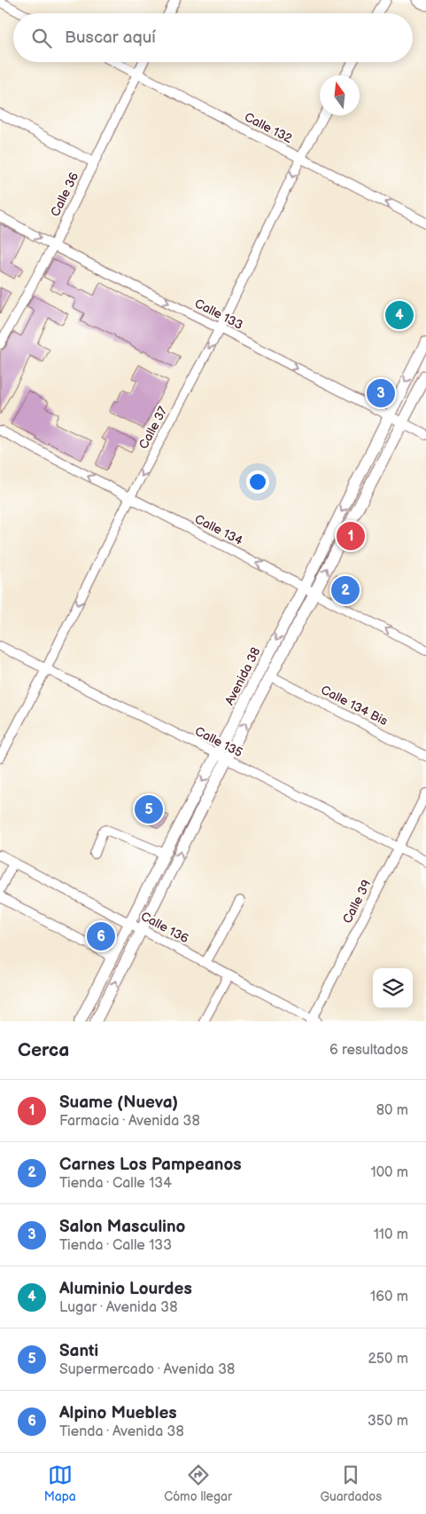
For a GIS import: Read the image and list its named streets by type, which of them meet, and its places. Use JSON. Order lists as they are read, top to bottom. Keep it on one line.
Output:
{"streets":{"main road":["Avenida 38"],"street":["Calle 132","Calle 36","Calle 133","Calle 37","Calle 134","Calle 134 Bis","Calle 135","Calle 39","Calle 136"]},"crossings":[["Calle 132","Calle 36"],["Calle 132","Calle 37"],["Calle 36","Calle 133"],["Calle 133","Calle 37"],["Calle 133","Avenida 38"],["Calle 37","Calle 134"],["Calle 37","Calle 135"],["Calle 134","Avenida 38"],["Avenida 38","Calle 134 Bis"],["Avenida 38","Calle 135"],["Avenida 38","Calle 136"],["Calle 135","Calle 39"],["Calle 39","Calle 136"]],"one_way":["Calle 132","Calle 133","Calle 37","Calle 134"],"north":"top","page":{"search":"Buscar aquí","pins":["4","3","1","2","5","6"],"heading":["Cerca","6 resultados"],"list":[{"mark":"1","name":"Suame (Nueva)","note":"Farmacia · Avenida 38","value":"80 m"},{"mark":"2","name":"Carnes Los Pampeanos","note":"Tienda · Calle 134","value":"100 m"},{"mark":"3","name":"Salon Masculino","note":"Tienda · Calle 133","value":"110 m"},{"mark":"4","name":"Aluminio Lourdes","note":"Lugar · Avenida 38","value":"160 m"},{"mark":"5","name":"Santi","note":"Supermercado · Avenida 38","value":"250 m"},{"mark":"6","name":"Alpino Muebles","note":"Tienda · Avenida 38","value":"350 m"}],"nav":["Mapa","Cómo llegar","Guardados"]}}
